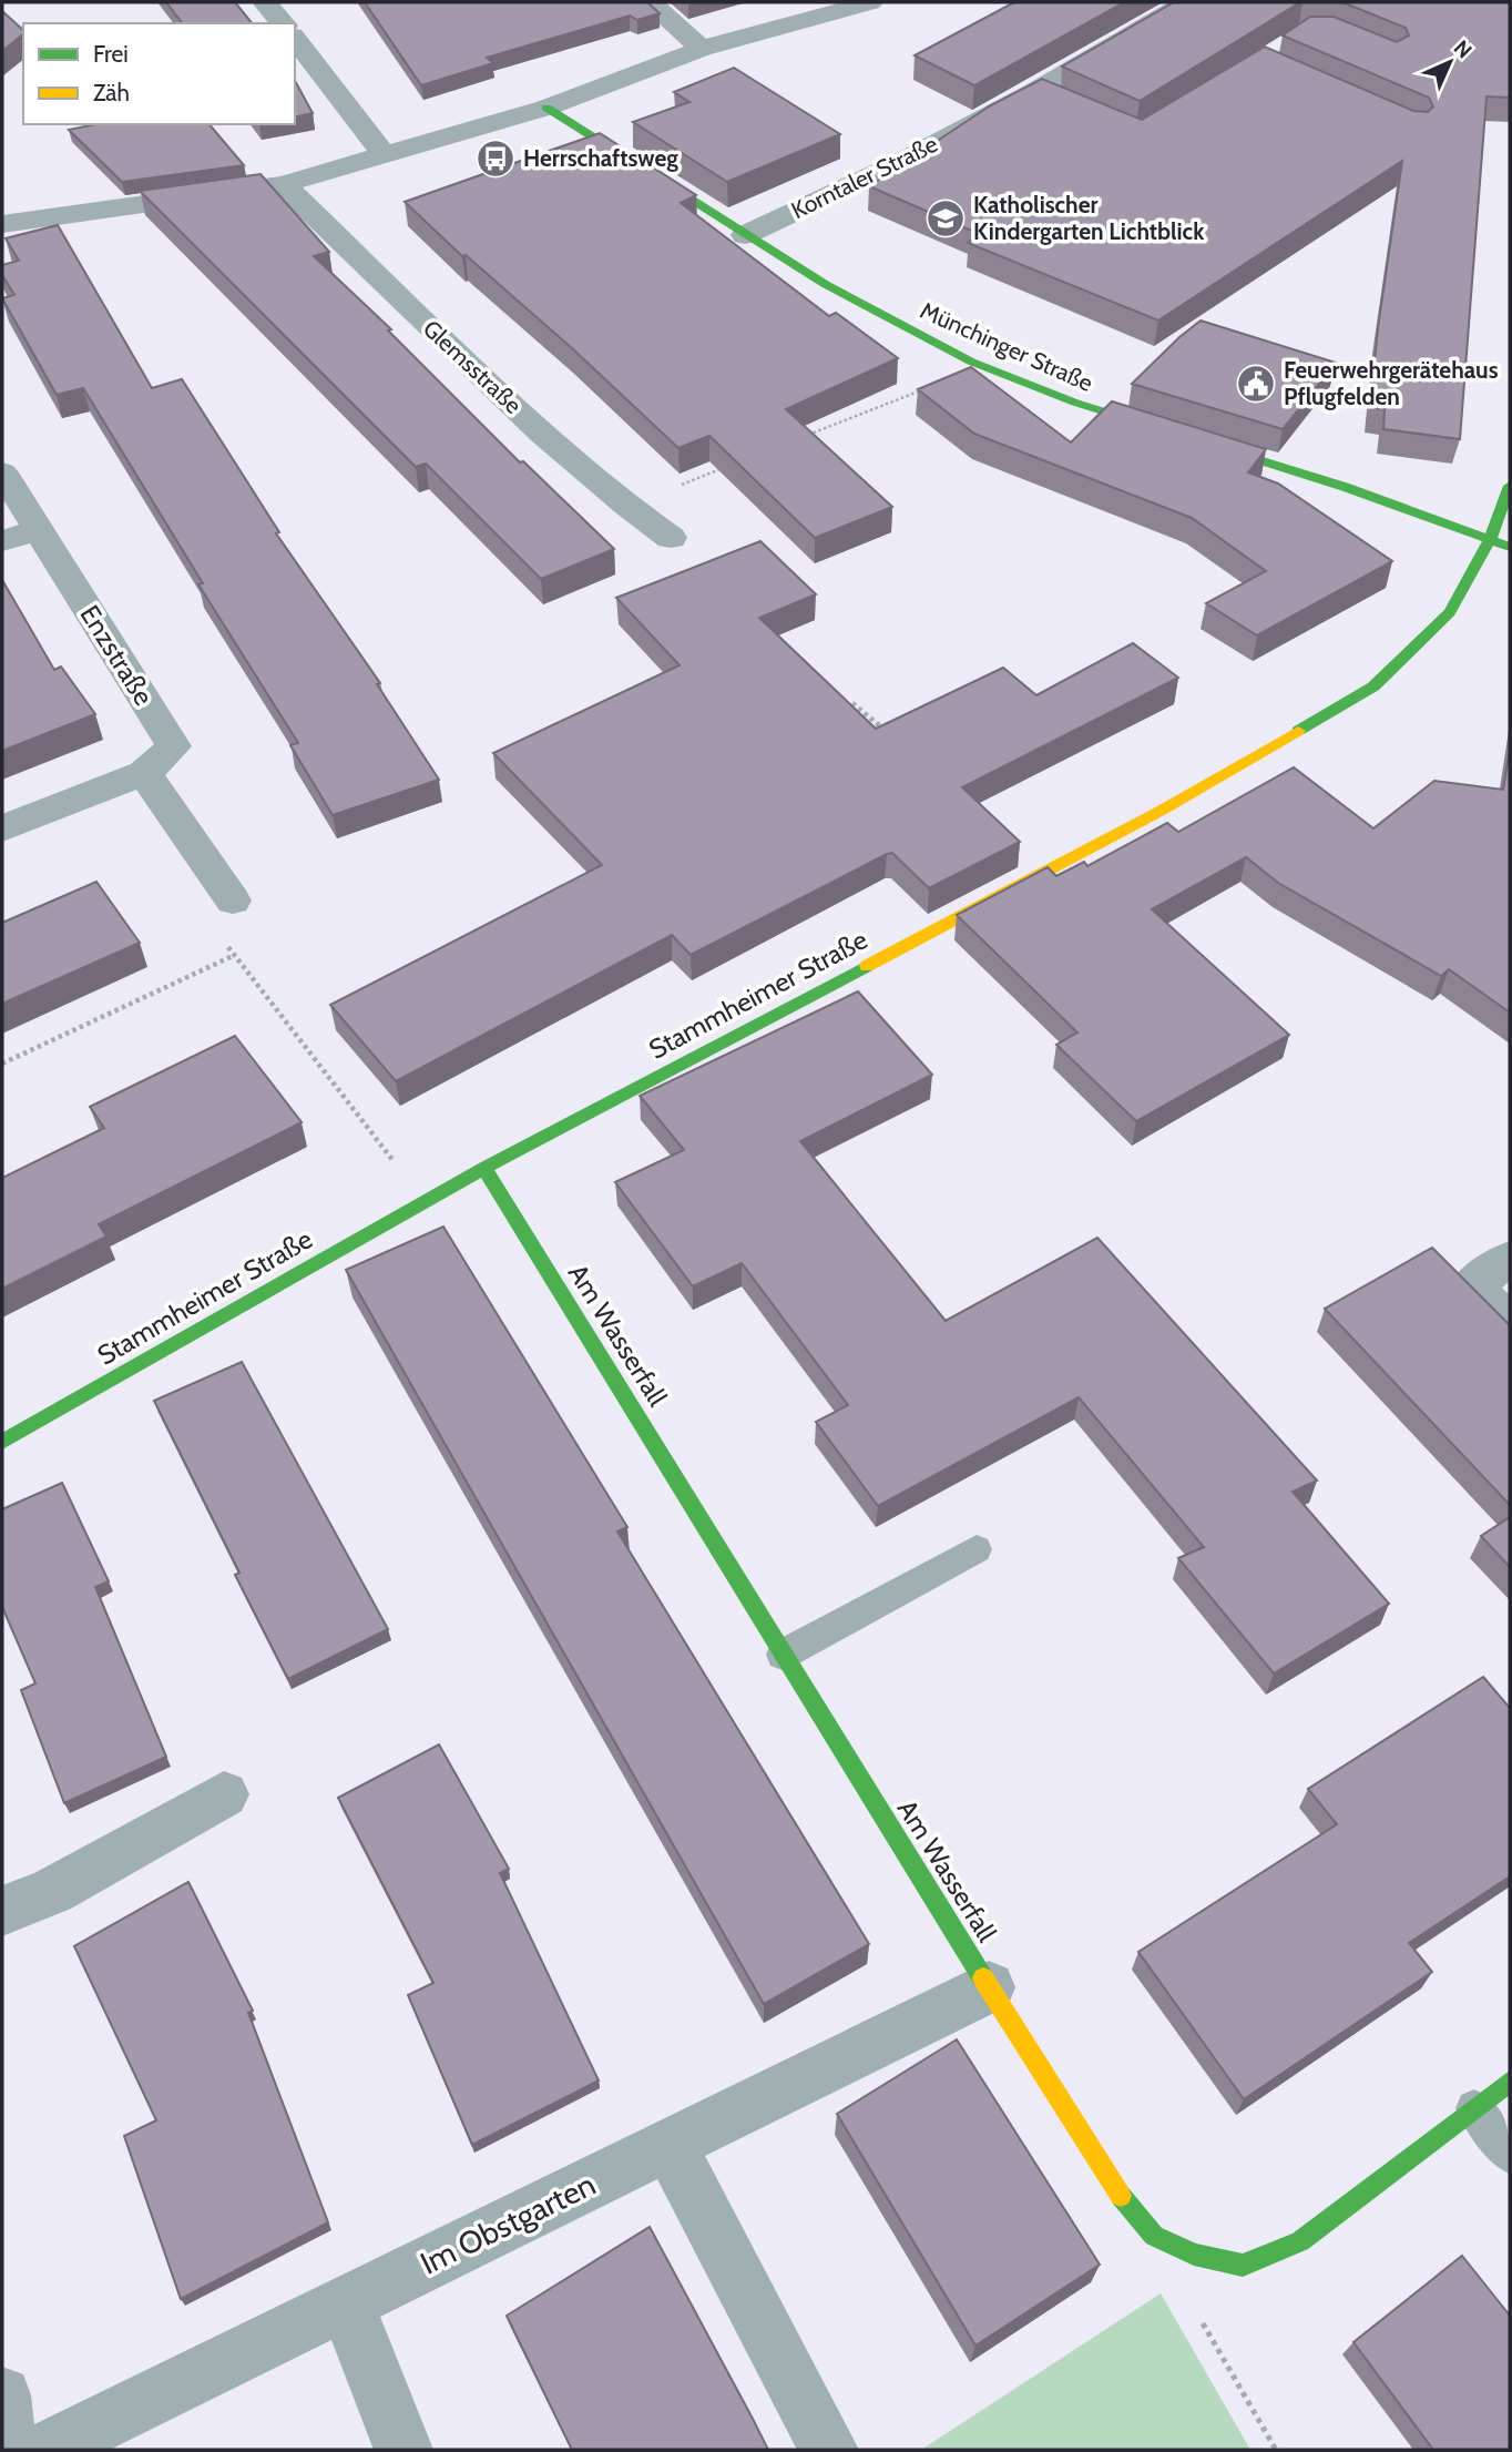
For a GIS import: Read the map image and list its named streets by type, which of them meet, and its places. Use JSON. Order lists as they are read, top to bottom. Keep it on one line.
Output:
{"streets":{"street":["Korntaler Straße","Münchinger Straße","Glemsstraße","Enzstraße","Stammheimer Straße","Am Wasserfall","Im Obstgarten"]},"crossings":[["Korntaler Straße","Münchinger Straße"],["Münchinger Straße","Stammheimer Straße"],["Stammheimer Straße","Am Wasserfall"],["Am Wasserfall","Im Obstgarten"]],"places":{"bus stop":["Herrschaftsweg"],"school or university":["Katholischer Kindergarten Lichtblick"],"public building":["Feuerwehrgerätehaus Pflugfelden"]},"legend":["Frei","Zäh"],"north":"top right"}
